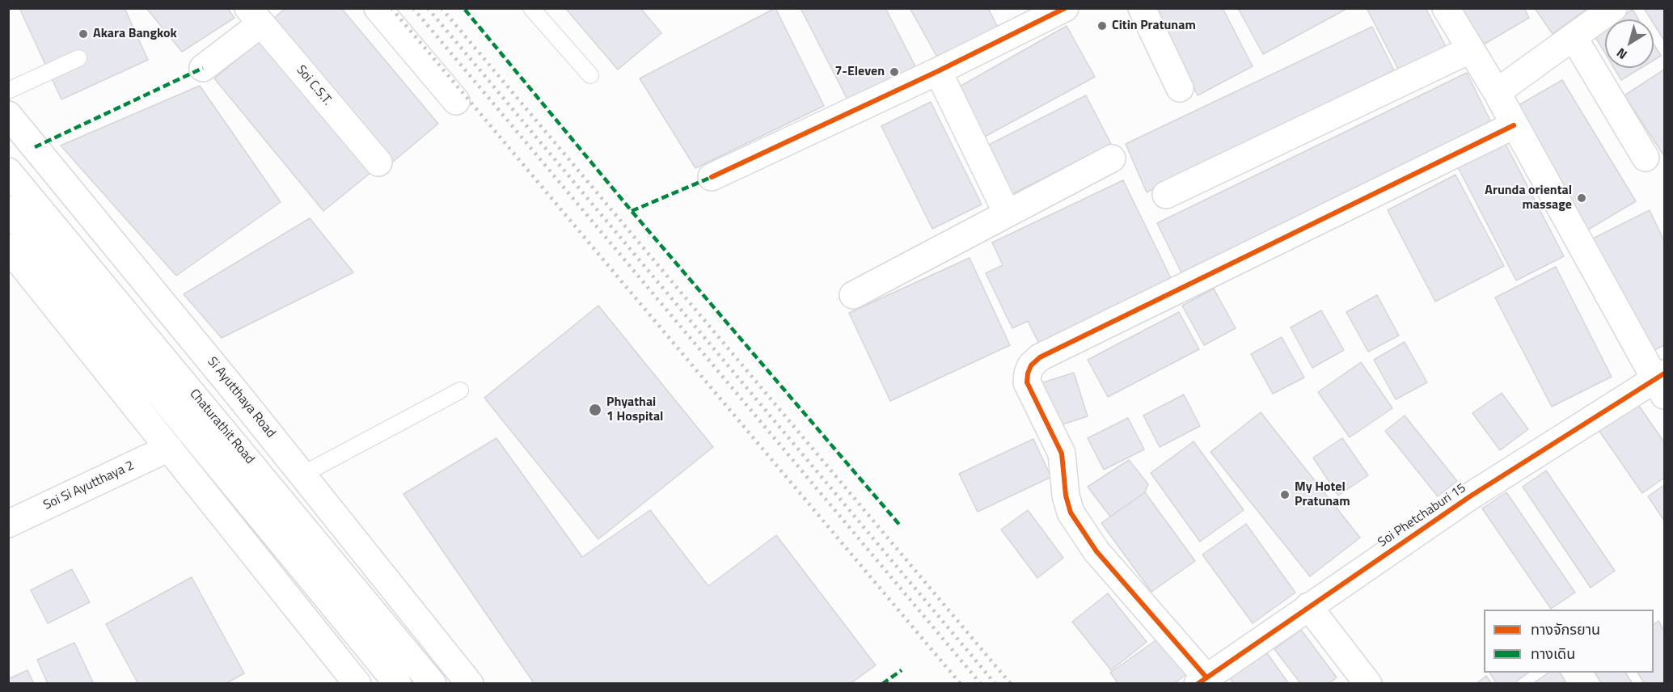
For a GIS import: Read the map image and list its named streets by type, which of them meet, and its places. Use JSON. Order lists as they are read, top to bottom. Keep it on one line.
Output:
{"streets":{"street":["Soi C.S.T.","Si Ayutthaya Road","Chaturathit Road","Soi Si Ayutthaya 2","Soi Phetchaburi 15"]},"places":["Citin Pratunam","Akara Bangkok","7-Eleven","Arunda oriental massage","Phyathai 1 Hospital","My Hotel Pratunam"],"legend":["ทางจักรยาน","ทางเดิน"],"north":"bottom left"}
